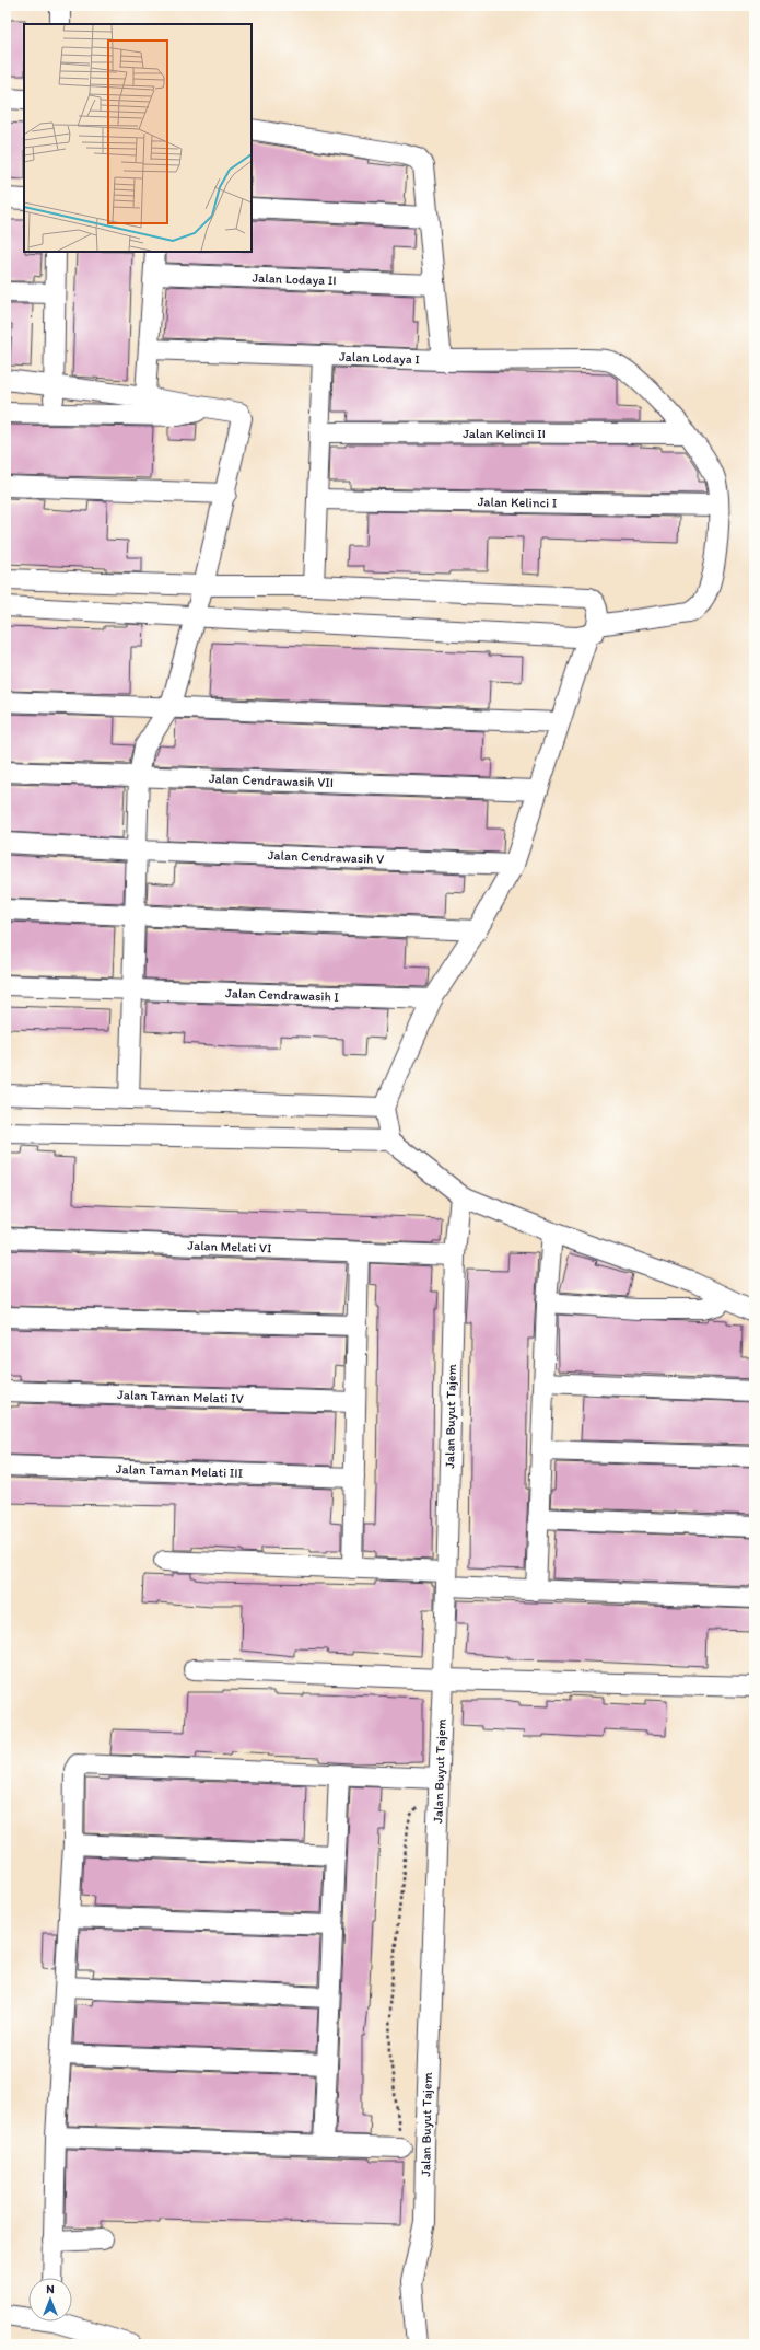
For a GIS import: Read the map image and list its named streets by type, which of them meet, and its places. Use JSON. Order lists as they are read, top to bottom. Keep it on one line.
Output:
{"streets":{"street":["Jalan Lodaya II","Jalan Lodaya I","Jalan Kelinci II","Jalan Kelinci I","Jalan Cendrawasih VII","Jalan Cendrawasih V","Jalan Cendrawasih I","Jalan Melati VI","Jalan Taman Melati IV","Jalan Buyut Tajem","Jalan Taman Melati III"]},"crossings":[["Jalan Lodaya I","Jalan Kelinci II"],["Jalan Melati VI","Jalan Buyut Tajem"]],"north":"top"}
